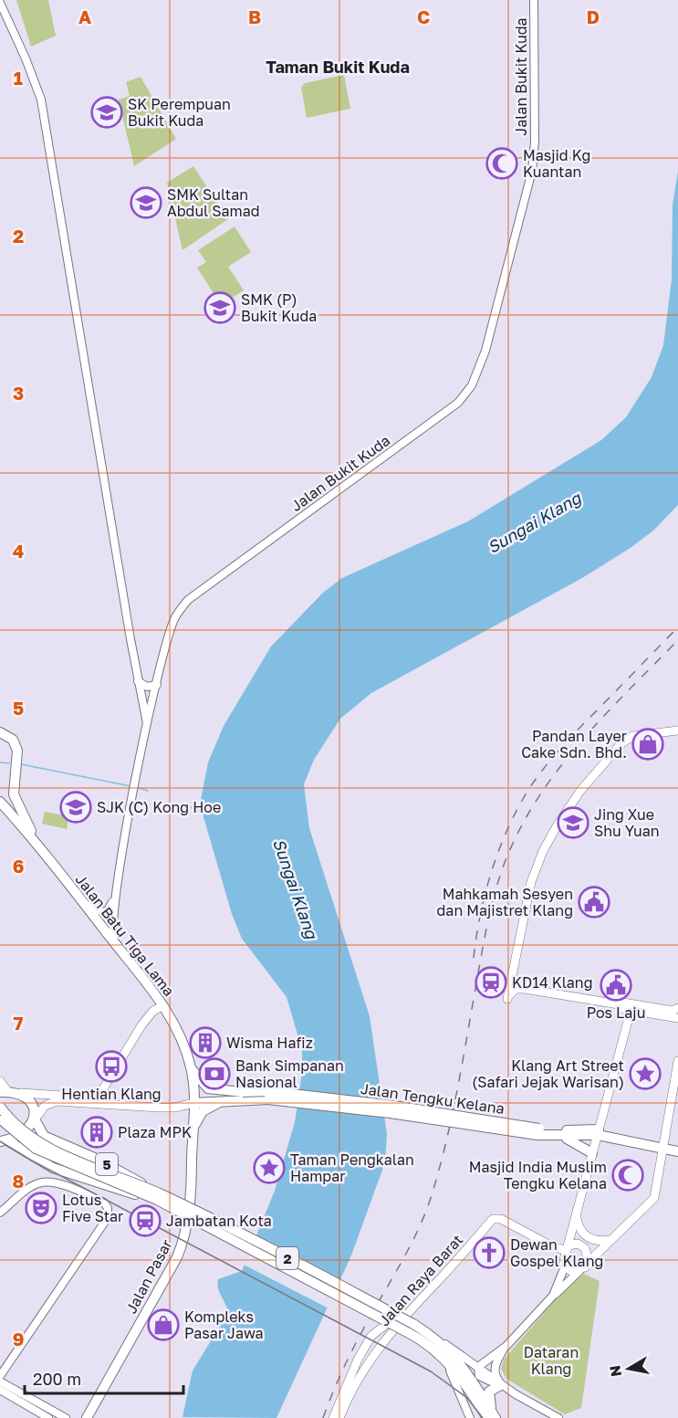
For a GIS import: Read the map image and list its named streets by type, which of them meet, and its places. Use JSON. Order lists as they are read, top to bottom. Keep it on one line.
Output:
{"streets":{"highway":["Jalan Batu Tiga Lama","Jalan Tengku Kelana","5","2","Jalan Pasar"],"main road":["Jalan Raya Barat"],"street":["Jalan Bukit Kuda"]},"crossings":[["Jalan Bukit Kuda","Jalan Batu Tiga Lama"],["Jalan Batu Tiga Lama","Jalan Tengku Kelana"],["Jalan Batu Tiga Lama","Jalan Pasar"],["Jalan Tengku Kelana","Jalan Pasar"],["5","2"]],"districts":["Taman Bukit Kuda"],"water":["Sungai Klang"],"parks":["Dataran Klang"],"places":{"school or university":["SK Perempuan Bukit Kuda","SMK Sultan Abdul Samad","SMK (P) Bukit Kuda","SJK (C) Kong Hoe","Jing Xue Shu Yuan"],"mosque":["Masjid Kg Kuantan","Masjid India Muslim Tengku Kelana"],"shop":["Pandan Layer Cake Sdn. Bhd.","Kompleks Pasar Jawa"],"public building":["Mahkamah Sesyen dan Majistret Klang","Pos Laju"],"station":["KD14 Klang","Jambatan Kota"],"building":["Wisma Hafiz","Plaza MPK"],"bus stop":["Hentian Klang"],"bank":["Bank Simpanan Nasional"],"place":["Klang Art Street (Safari Jejak Warisan)","Taman Pengkalan Hampar"],"theatre":["Lotus Five Star"],"church":["Dewan Gospel Klang"]},"scale_bar":"200 m","north":"left","grid":{"columns":["A","B","C","D"],"rows":["1","2","3","4","5","6","7","8","9"]}}
